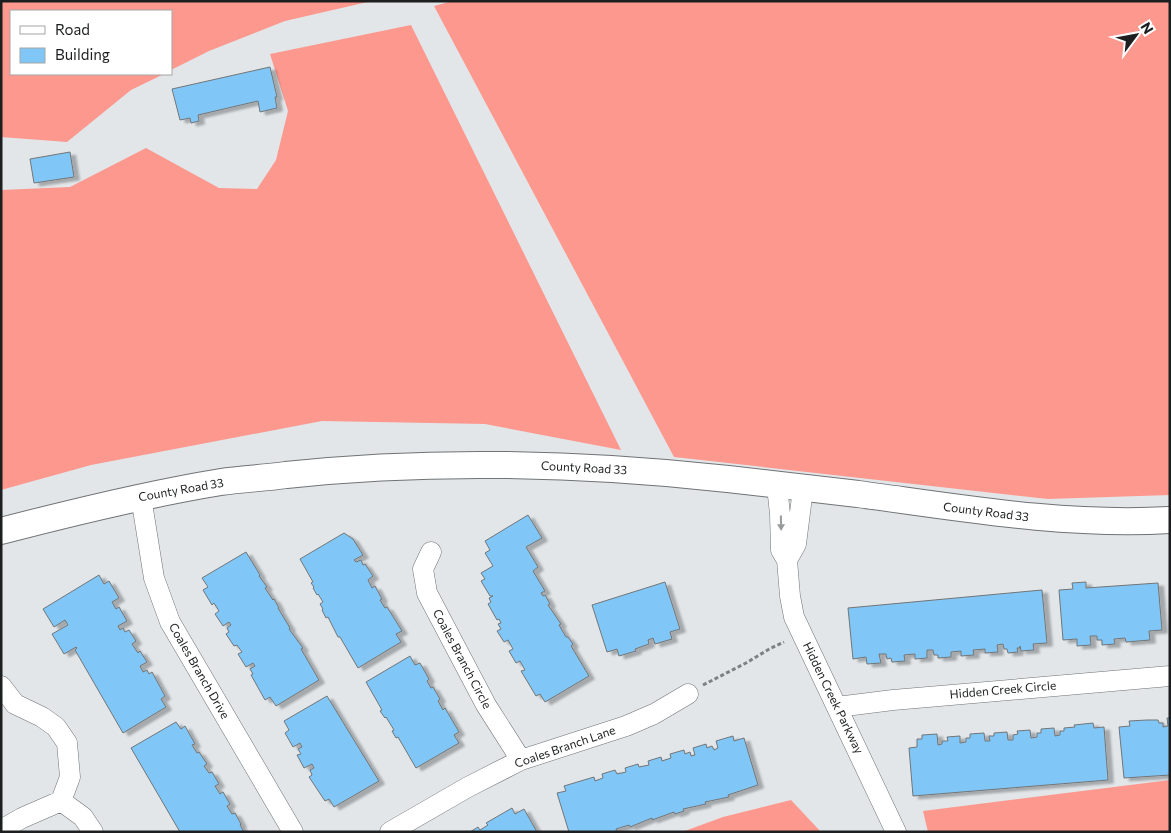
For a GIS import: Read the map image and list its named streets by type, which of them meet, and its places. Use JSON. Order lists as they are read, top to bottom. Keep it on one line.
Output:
{"streets":{"street":["County Road 33","Coales Branch Circle","Coales Branch Drive","Hidden Creek Circle","Hidden Creek Parkway","Coales Branch Lane"]},"crossings":[["County Road 33","Coales Branch Drive"],["County Road 33","Hidden Creek Parkway"],["Coales Branch Circle","Coales Branch Lane"],["Hidden Creek Circle","Hidden Creek Parkway"]],"legend":["Road","Building"],"north":"top right"}
